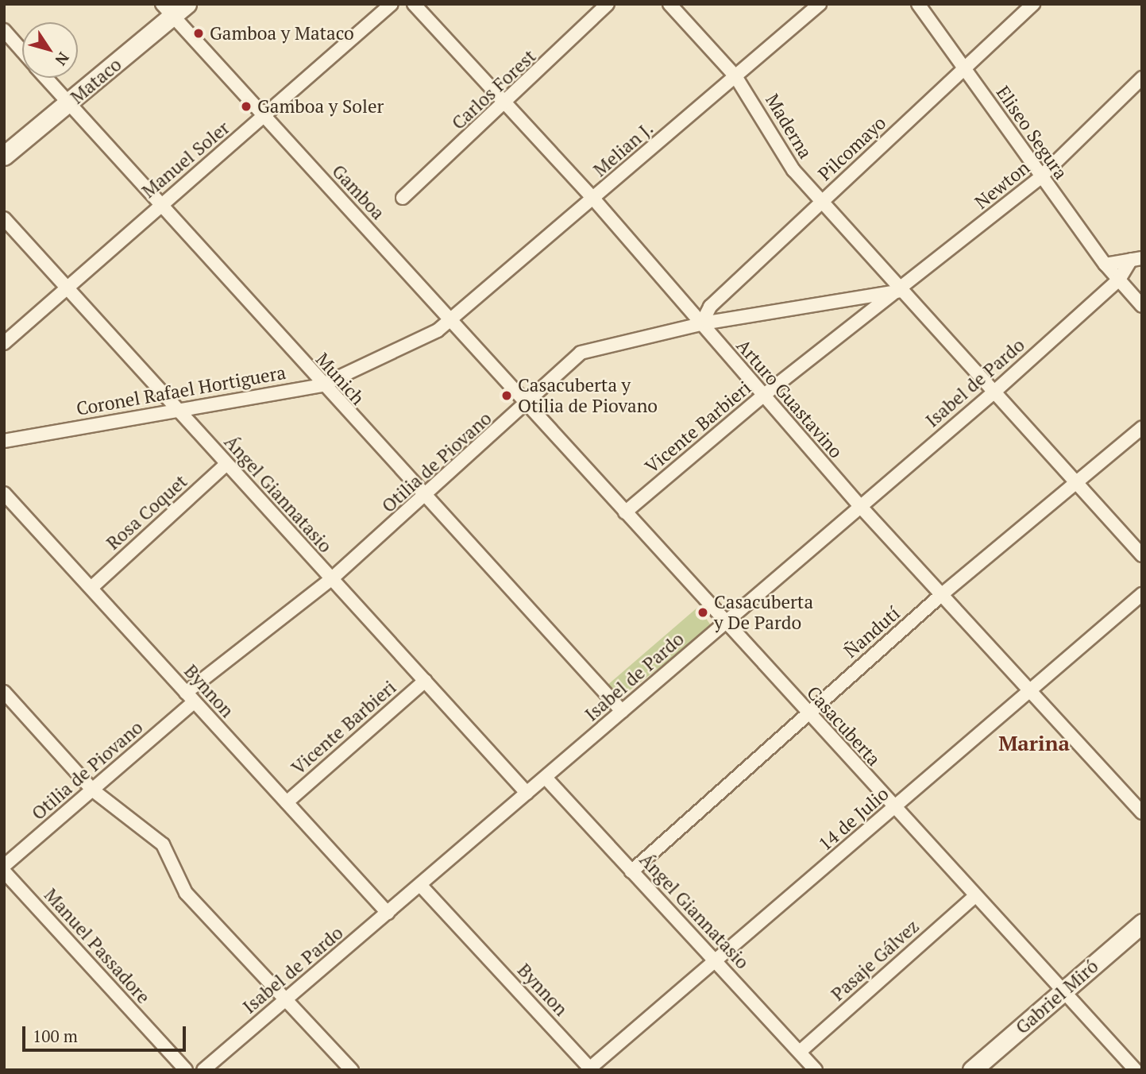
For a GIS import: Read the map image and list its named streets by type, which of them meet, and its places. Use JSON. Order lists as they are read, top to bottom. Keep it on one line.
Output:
{"streets":{"street":["Mataco","Carlos Forest","Maderna","Eliseo Segura","Pilcomayo","Melian J.","Manuel Soler","Newton","Gamboa","Munich","Isabel de Pardo","Coronel Rafael Hortiguera","Arturo Guastavino","Vicente Barbieri","Otilia de Piovano","Ángel Giannatasio","Rosa Coquet","Ñandutí","Bynnon","Casacuberta","14 de Julio","Manuel Passadore","Pasaje Gálvez","Gabriel Miró"]},"crossings":[["Mataco","Gamboa"],["Mataco","Munich"],["Carlos Forest","Arturo Guastavino"],["Maderna","Pilcomayo"],["Maderna","Melian J."],["Maderna","Newton"],["Maderna","Isabel de Pardo"],["Maderna","Vicente Barbieri"],["Maderna","Otilia de Piovano"],["Maderna","Ñandutí"],["Eliseo Segura","Pilcomayo"],["Eliseo Segura","Newton"],["Eliseo Segura","Isabel de Pardo"],["Pilcomayo","Arturo Guastavino"],["Pilcomayo","Otilia de Piovano"],["Melian J.","Gamboa"],["Melian J.","Coronel Rafael Hortiguera"],["Melian J.","Arturo Guastavino"],["Manuel Soler","Gamboa"],["Manuel Soler","Munich"],["Manuel Soler","Ángel Giannatasio"],["Newton","Vicente Barbieri"],["Newton","Otilia de Piovano"],["Gamboa","Coronel Rafael Hortiguera"],["Gamboa","Otilia de Piovano"],["Gamboa","Casacuberta"],["Munich","Isabel de Pardo"],["Munich","Coronel Rafael Hortiguera"],["Munich","Otilia de Piovano"],["Isabel de Pardo","Arturo Guastavino"],["Isabel de Pardo","Ángel Giannatasio"],["Isabel de Pardo","Bynnon"],["Isabel de Pardo","Casacuberta"],["Coronel Rafael Hortiguera","Ángel Giannatasio"],["Arturo Guastavino","Vicente Barbieri"],["Arturo Guastavino","Otilia de Piovano"],["Arturo Guastavino","Ñandutí"],["Arturo Guastavino","14 de Julio"],["Vicente Barbieri","Otilia de Piovano"],["Vicente Barbieri","Ángel Giannatasio"],["Vicente Barbieri","Bynnon"],["Vicente Barbieri","Casacuberta"],["Otilia de Piovano","Ángel Giannatasio"],["Otilia de Piovano","Bynnon"],["Otilia de Piovano","Casacuberta"],["Ángel Giannatasio","Rosa Coquet"],["Ángel Giannatasio","Ñandutí"],["Ángel Giannatasio","14 de Julio"],["Ángel Giannatasio","Pasaje Gálvez"],["Rosa Coquet","Bynnon"],["Ñandutí","Casacuberta"],["Bynnon","14 de Julio"],["Casacuberta","14 de Julio"],["Casacuberta","Pasaje Gálvez"],["Casacuberta","Gabriel Miró"]],"districts":["Marina"],"places":["Gamboa y Mataco","Gamboa y Soler","Casacuberta y Otilia de Piovano","Casacuberta y De Pardo"],"scale_bar":"100 m","north":"bottom right"}
